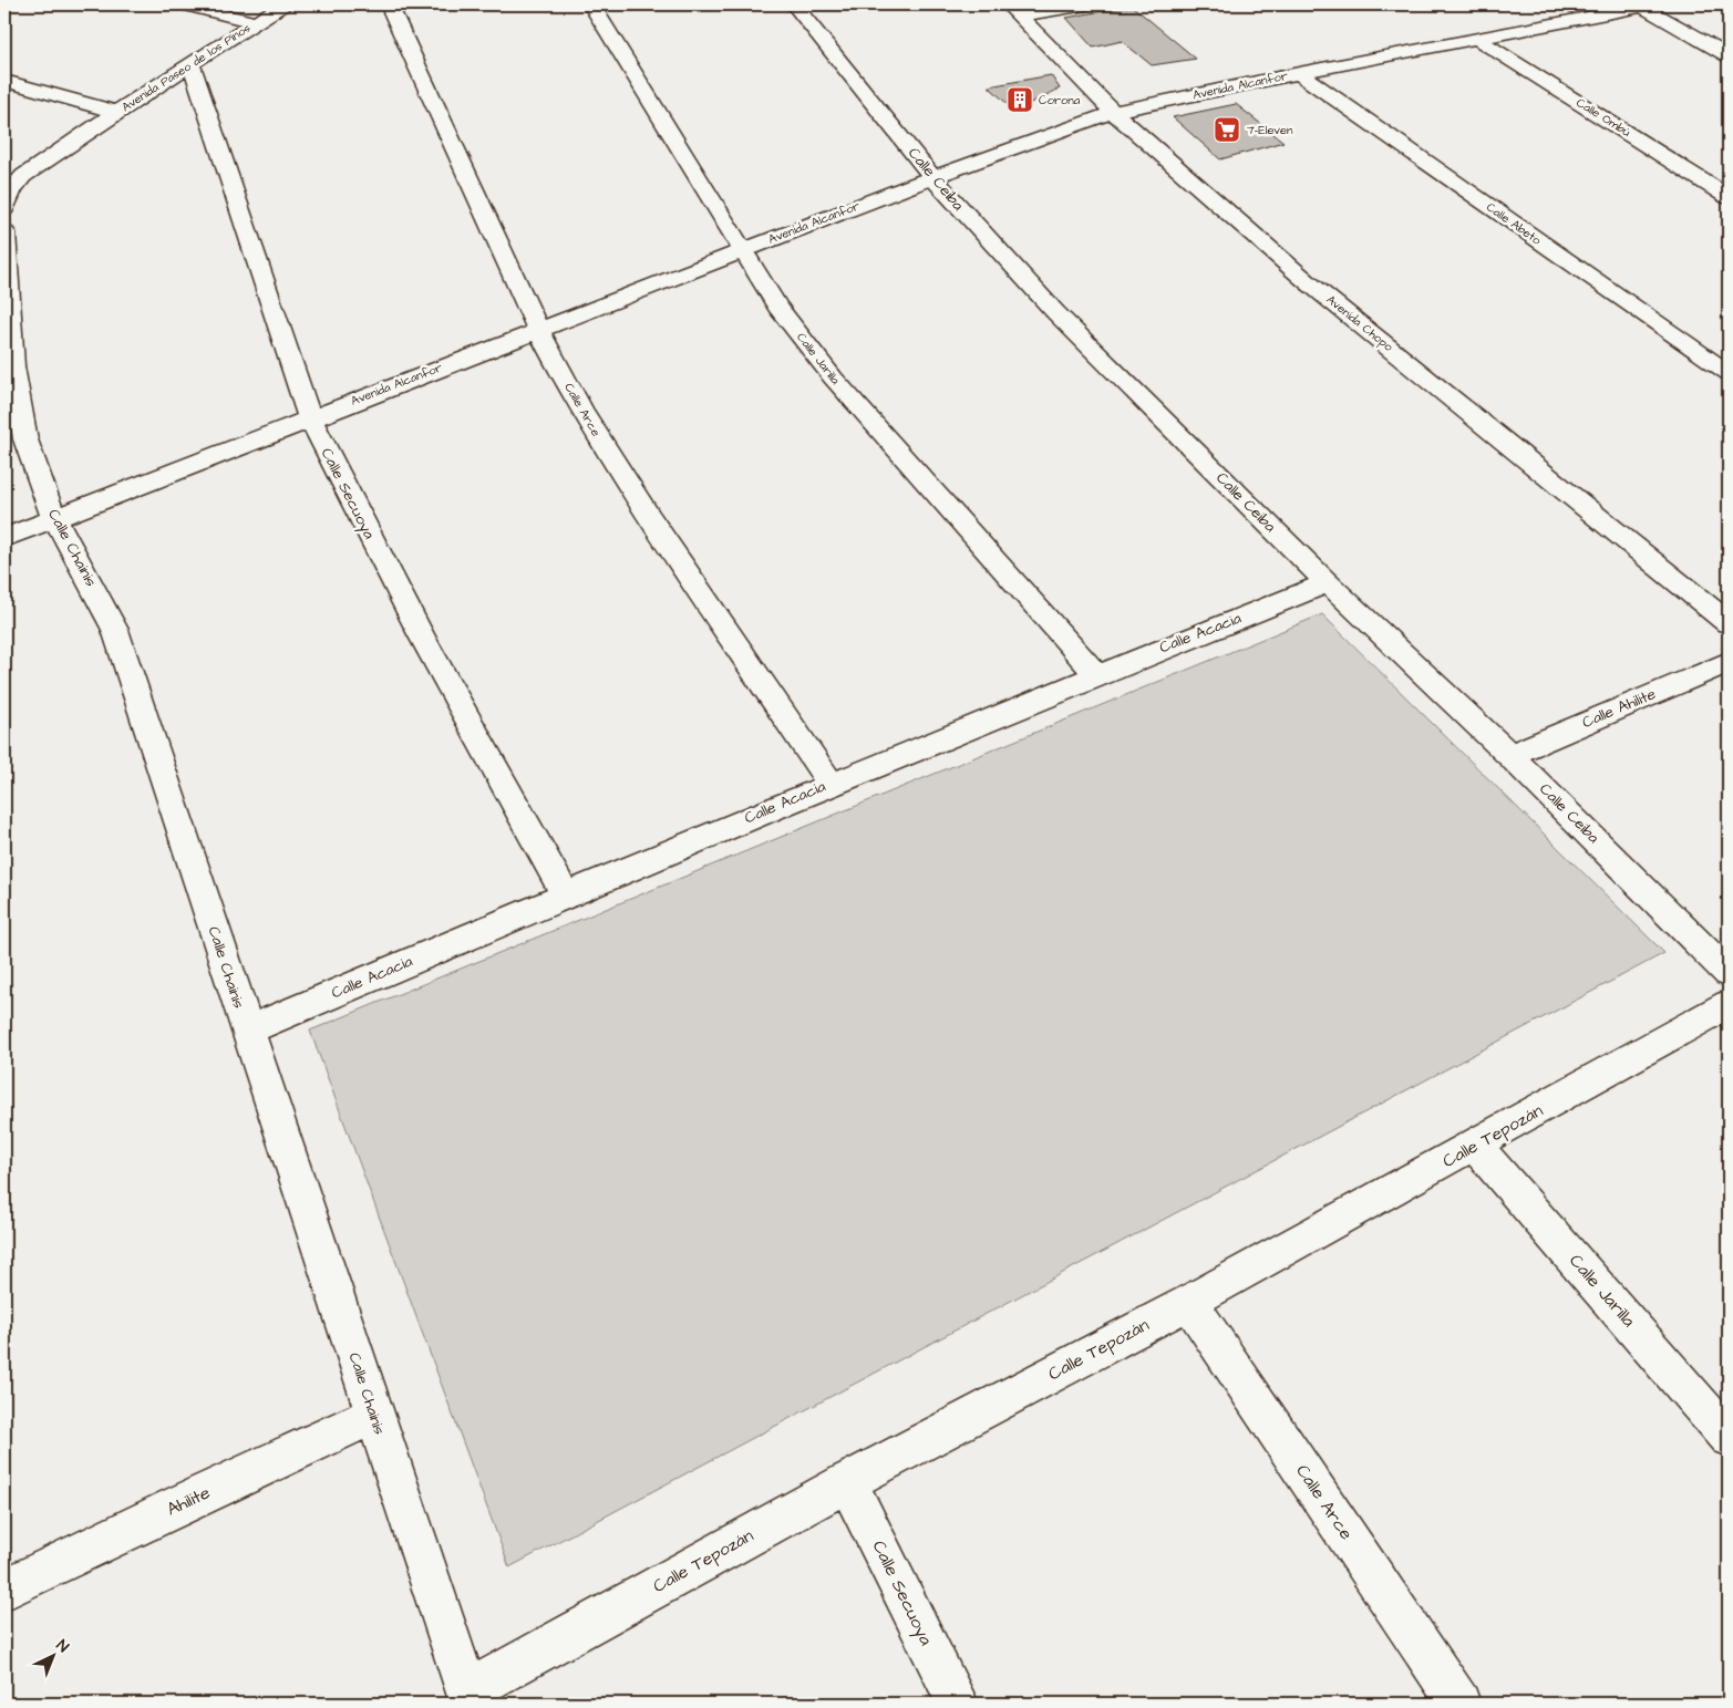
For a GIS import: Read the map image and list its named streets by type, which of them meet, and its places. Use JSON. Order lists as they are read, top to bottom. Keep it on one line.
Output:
{"streets":{"street":["Avenida Paseo de los Pinos","Avenida Alcanfor","Calle Ombú","Calle Ceiba","Calle Abeto","Avenida Chopo","Calle Jarilla","Calle Arce","Calle Secuoya","Calle Chainis","Calle Acacia","Calle Ahilite","Calle Tepozán","Ahilite"]},"crossings":[["Avenida Paseo de los Pinos","Calle Secuoya"],["Avenida Alcanfor","Calle Ombú"],["Avenida Alcanfor","Calle Ceiba"],["Avenida Alcanfor","Calle Abeto"],["Avenida Alcanfor","Avenida Chopo"],["Avenida Alcanfor","Calle Jarilla"],["Avenida Alcanfor","Calle Arce"],["Avenida Alcanfor","Calle Secuoya"],["Avenida Alcanfor","Calle Chainis"],["Calle Ceiba","Calle Acacia"],["Calle Ceiba","Calle Ahilite"],["Calle Jarilla","Calle Acacia"],["Calle Jarilla","Calle Tepozán"],["Calle Arce","Calle Acacia"],["Calle Arce","Calle Tepozán"],["Calle Secuoya","Calle Acacia"],["Calle Secuoya","Calle Tepozán"],["Calle Chainis","Calle Acacia"],["Calle Chainis","Calle Tepozán"],["Calle Chainis","Ahilite"]],"places":{"building":["Corona"],"supermarket":["7-Eleven"]},"north":"top right"}
